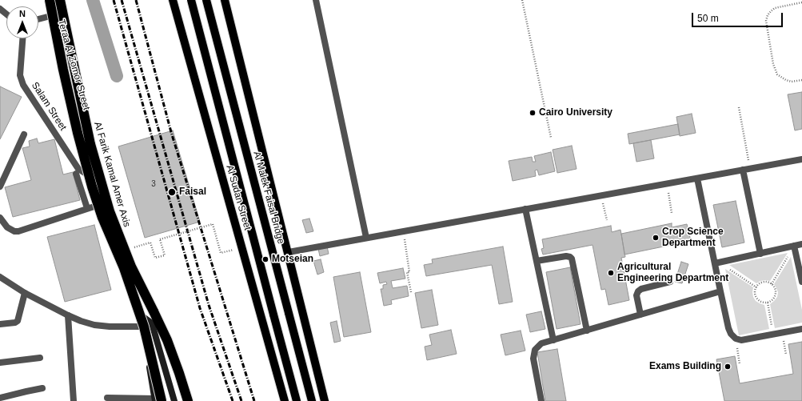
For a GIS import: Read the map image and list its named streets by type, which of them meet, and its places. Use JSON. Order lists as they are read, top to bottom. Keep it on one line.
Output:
{"streets":{"highway":["Al Farik Kamal Amer Axis"],"main road":["Teraa Al Zomor Street","Al Sudan Street","Al Malek Faisal Bridge"],"street":["Salam Street"]},"crossings":[["Teraa Al Zomor Street","Salam Street"],["Teraa Al Zomor Street","Al Farik Kamal Amer Axis"]],"places":["Cairo University","Faisal","Crop Science Department","Motseian","Agricultural Engineering Department","Exams Building"],"house_numbers":["3"],"scale_bar":"50 m","north":"top"}
